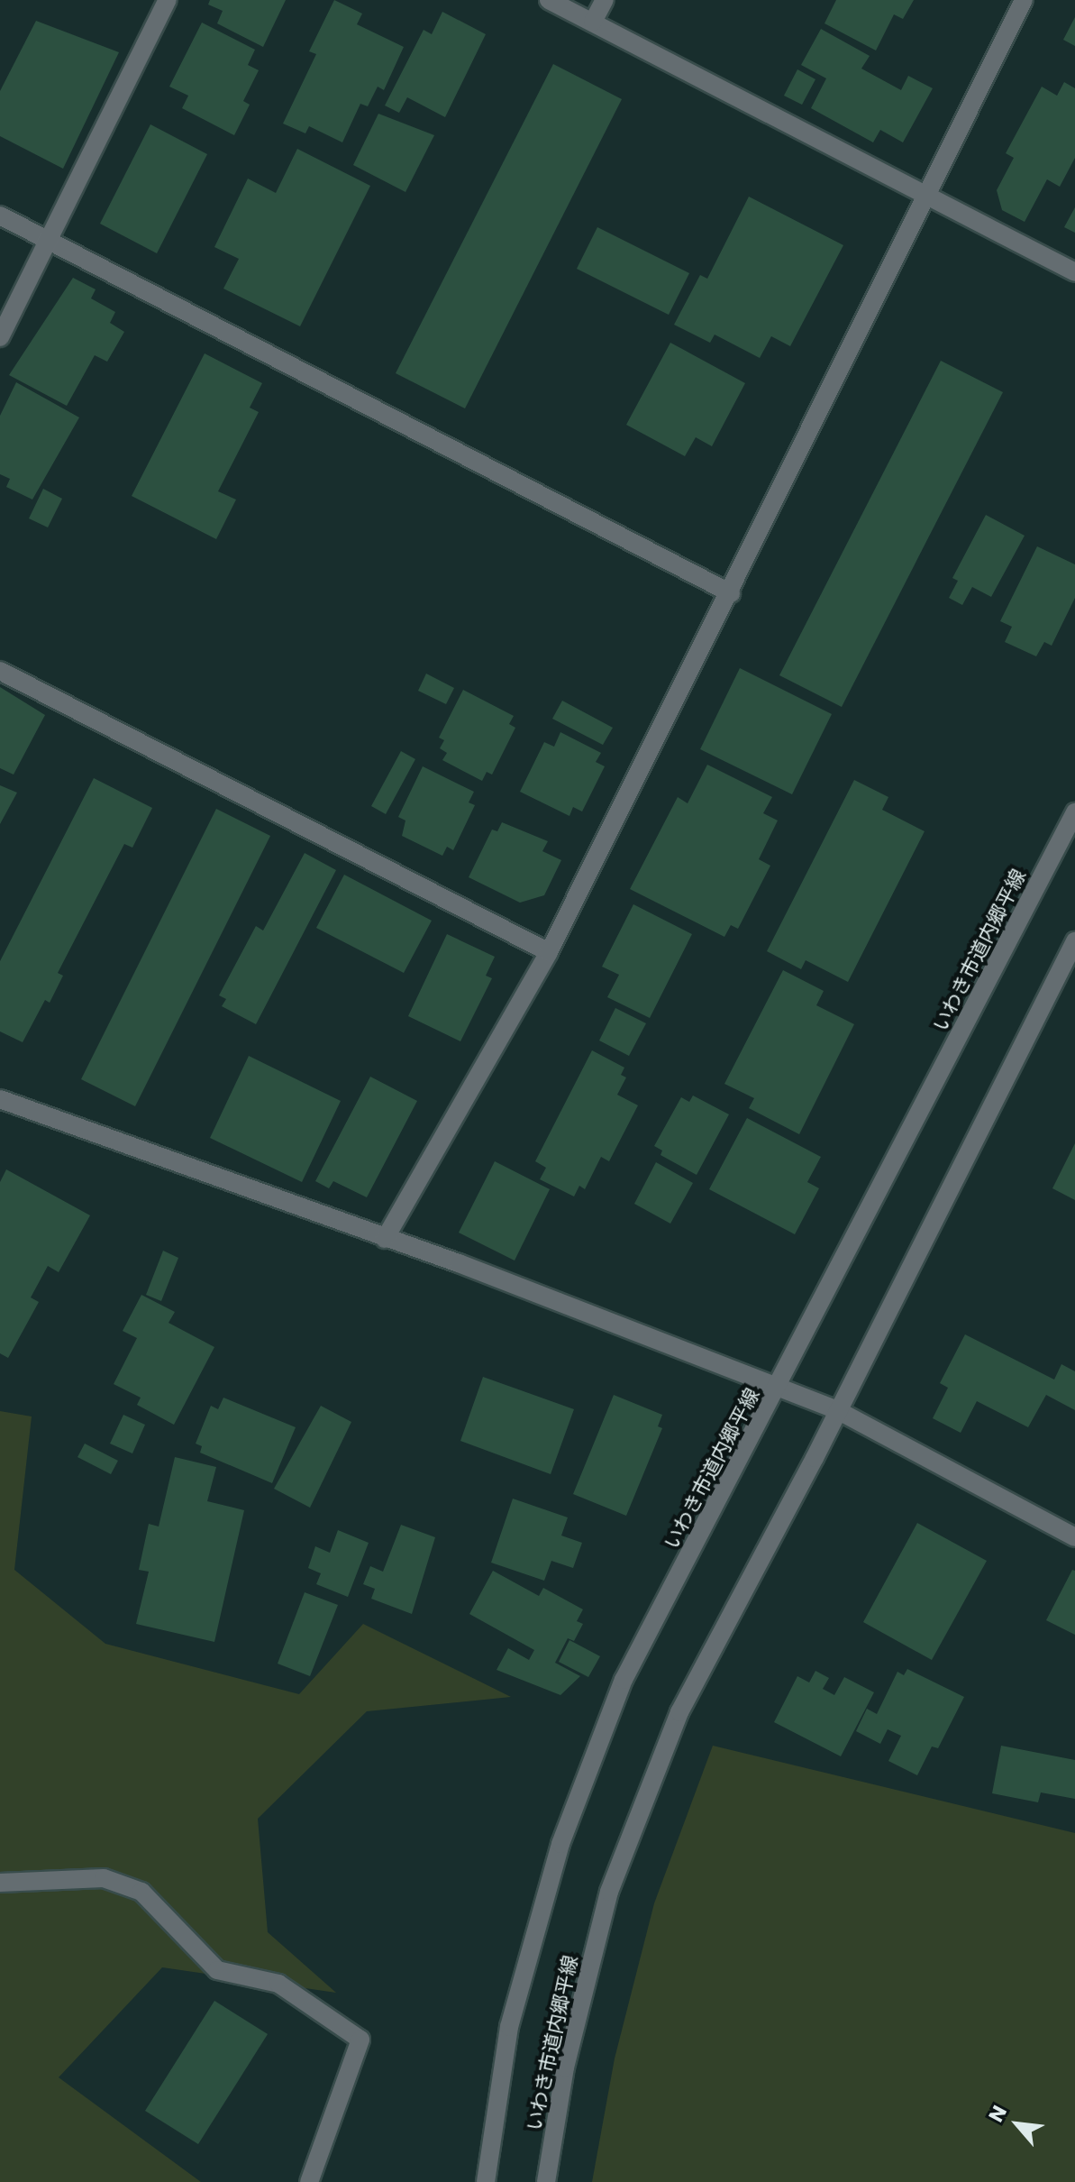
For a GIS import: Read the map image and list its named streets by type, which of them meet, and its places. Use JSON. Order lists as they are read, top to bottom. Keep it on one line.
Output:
{"streets":{"street":["いわき市道内郷平線"]},"north":"top left"}
